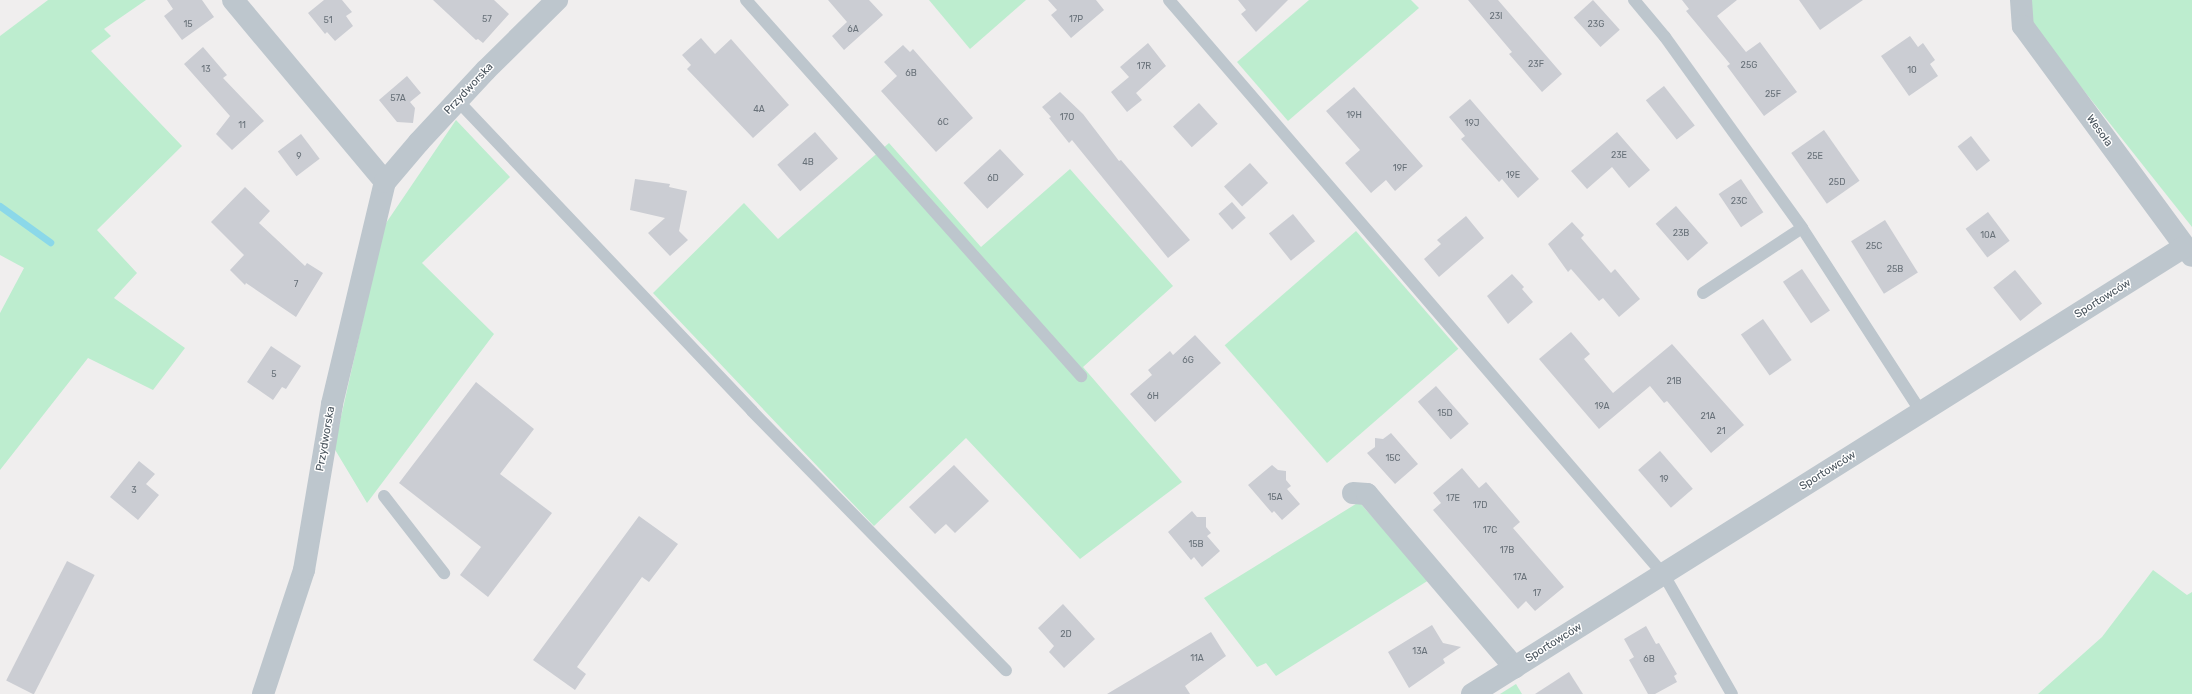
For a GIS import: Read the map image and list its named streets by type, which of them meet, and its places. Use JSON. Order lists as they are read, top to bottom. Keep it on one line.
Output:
{"streets":{"street":["Przydworska","Wesoła","Sportowców"]},"crossings":[["Wesoła","Sportowców"]],"house_numbers":["23I","57","17P","51","15","23G","6A","23F","25G","17R","13","10","6B","25F","57A","4A","19H","17O","6C","19J","11","23E","9","25E","4B","19F","19E","6D","25D","23C","23B","10A","25C","25B","7","6G","5","21B","6H","19A","15D","21A","21","15C","19","3","15A","17E","17D","17C","15B","17B","17A","17","2D","13A","11A","6B"]}
